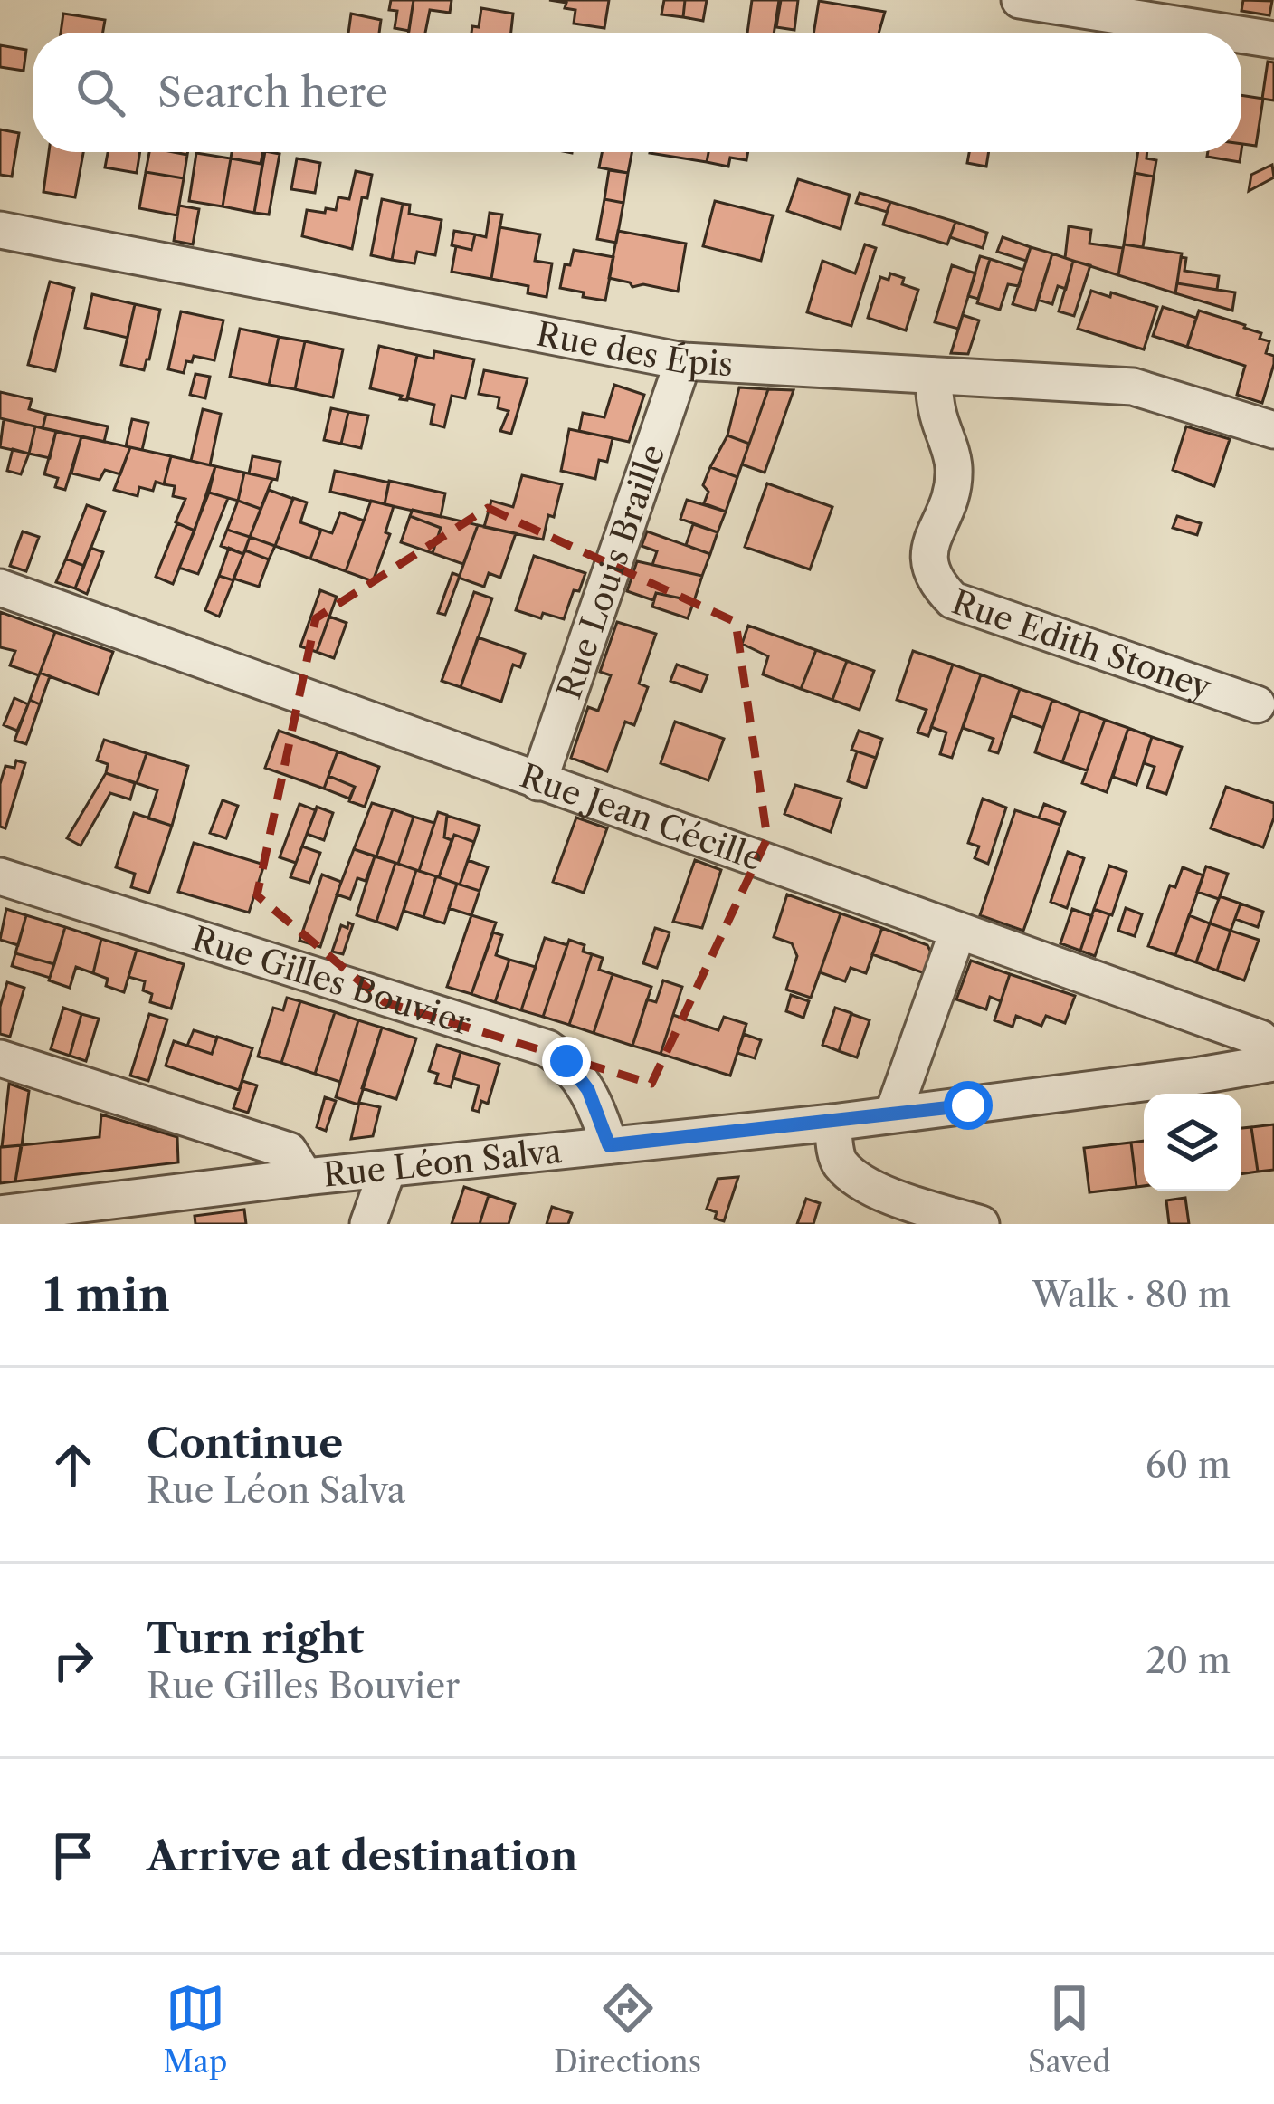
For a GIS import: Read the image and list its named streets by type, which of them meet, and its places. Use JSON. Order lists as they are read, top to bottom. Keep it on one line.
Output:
{"streets":{"street":["Rue des Épis","Rue Louis Braille","Rue Edith Stoney","Rue Jean Cécille","Rue Gilles Bouvier","Rue Léon Salva"]},"crossings":[["Rue des Épis","Rue Louis Braille"],["Rue des Épis","Rue Edith Stoney"],["Rue Louis Braille","Rue Jean Cécille"],["Rue Jean Cécille","Rue Léon Salva"],["Rue Gilles Bouvier","Rue Léon Salva"]],"page":{"search":"Search here","heading":["1 min","Walk · 80 m"],"list":[["Continue","Rue Léon Salva","60 m"],["Turn right","Rue Gilles Bouvier","20 m"],"Arrive at destination"],"nav":["Map","Directions","Saved"]}}
